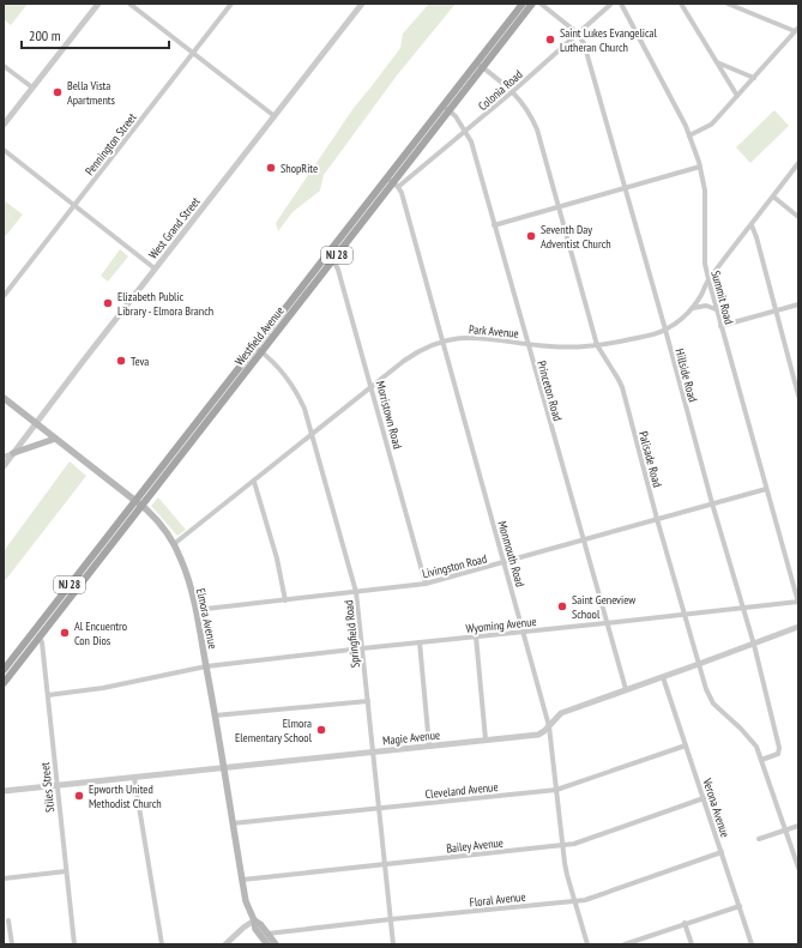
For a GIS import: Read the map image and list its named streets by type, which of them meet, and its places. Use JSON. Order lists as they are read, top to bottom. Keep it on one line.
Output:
{"streets":{"main road":["NJ 28","Westfield Avenue","Elmora Avenue"],"street":["Colonia Road","Pennington Street","West Grand Street","Summit Road","Park Avenue","Hillside Road","Princeton Road","Morristown Road","Palisade Road","Monmouth Road","Livingston Road","Wyoming Avenue","Springfield Road","Magie Avenue","Stiles Street","Cleveland Avenue","Verona Avenue","Bailey Avenue","Floral Avenue"]},"crossings":[["Colonia Road","Westfield Avenue"],["Colonia Road","Hillside Road"],["Colonia Road","Princeton Road"],["Colonia Road","Palisade Road"],["Colonia Road","Monmouth Road"],["West Grand Street","Elmora Avenue"],["Summit Road","Park Avenue"],["Summit Road","Livingston Road"],["Summit Road","Wyoming Avenue"],["Park Avenue","Hillside Road"],["Park Avenue","Princeton Road"],["Park Avenue","Morristown Road"],["Park Avenue","Palisade Road"],["Park Avenue","Monmouth Road"],["Park Avenue","Elmora Avenue"],["Park Avenue","Springfield Road"],["Westfield Avenue","Princeton Road"],["Westfield Avenue","Morristown Road"],["Westfield Avenue","Palisade Road"],["Westfield Avenue","Monmouth Road"],["Westfield Avenue","Elmora Avenue"],["Westfield Avenue","Springfield Road"],["Westfield Avenue","Stiles Street"],["Hillside Road","Palisade Road"],["Hillside Road","Livingston Road"],["Hillside Road","Wyoming Avenue"],["Hillside Road","Magie Avenue"],["Princeton Road","Livingston Road"],["Princeton Road","Wyoming Avenue"],["Princeton Road","Magie Avenue"],["Morristown Road","Livingston Road"],["Palisade Road","Livingston Road"],["Palisade Road","Wyoming Avenue"],["Palisade Road","Magie Avenue"],["Monmouth Road","Livingston Road"],["Monmouth Road","Wyoming Avenue"],["Monmouth Road","Magie Avenue"],["Monmouth Road","Cleveland Avenue"],["Monmouth Road","Bailey Avenue"],["Monmouth Road","Floral Avenue"],["Livingston Road","Elmora Avenue"],["Livingston Road","Springfield Road"],["Elmora Avenue","Wyoming Avenue"],["Elmora Avenue","Magie Avenue"],["Elmora Avenue","Cleveland Avenue"],["Elmora Avenue","Bailey Avenue"],["Wyoming Avenue","Springfield Road"],["Wyoming Avenue","Stiles Street"],["Springfield Road","Magie Avenue"],["Springfield Road","Cleveland Avenue"],["Springfield Road","Bailey Avenue"],["Springfield Road","Floral Avenue"],["Magie Avenue","Stiles Street"],["Magie Avenue","Verona Avenue"],["Cleveland Avenue","Verona Avenue"],["Verona Avenue","Bailey Avenue"],["Verona Avenue","Floral Avenue"]],"places":["Saint Lukes Evangelical Lutheran Church","Bella Vista Apartments","ShopRite","Seventh Day Adventist Church","Elizabeth Public Library - Elmora Branch","Teva","Saint Geneview School","Al Encuentro Con Dios","Elmora Elementary School","Epworth United Methodist Church"],"scale_bar":"200 m"}
